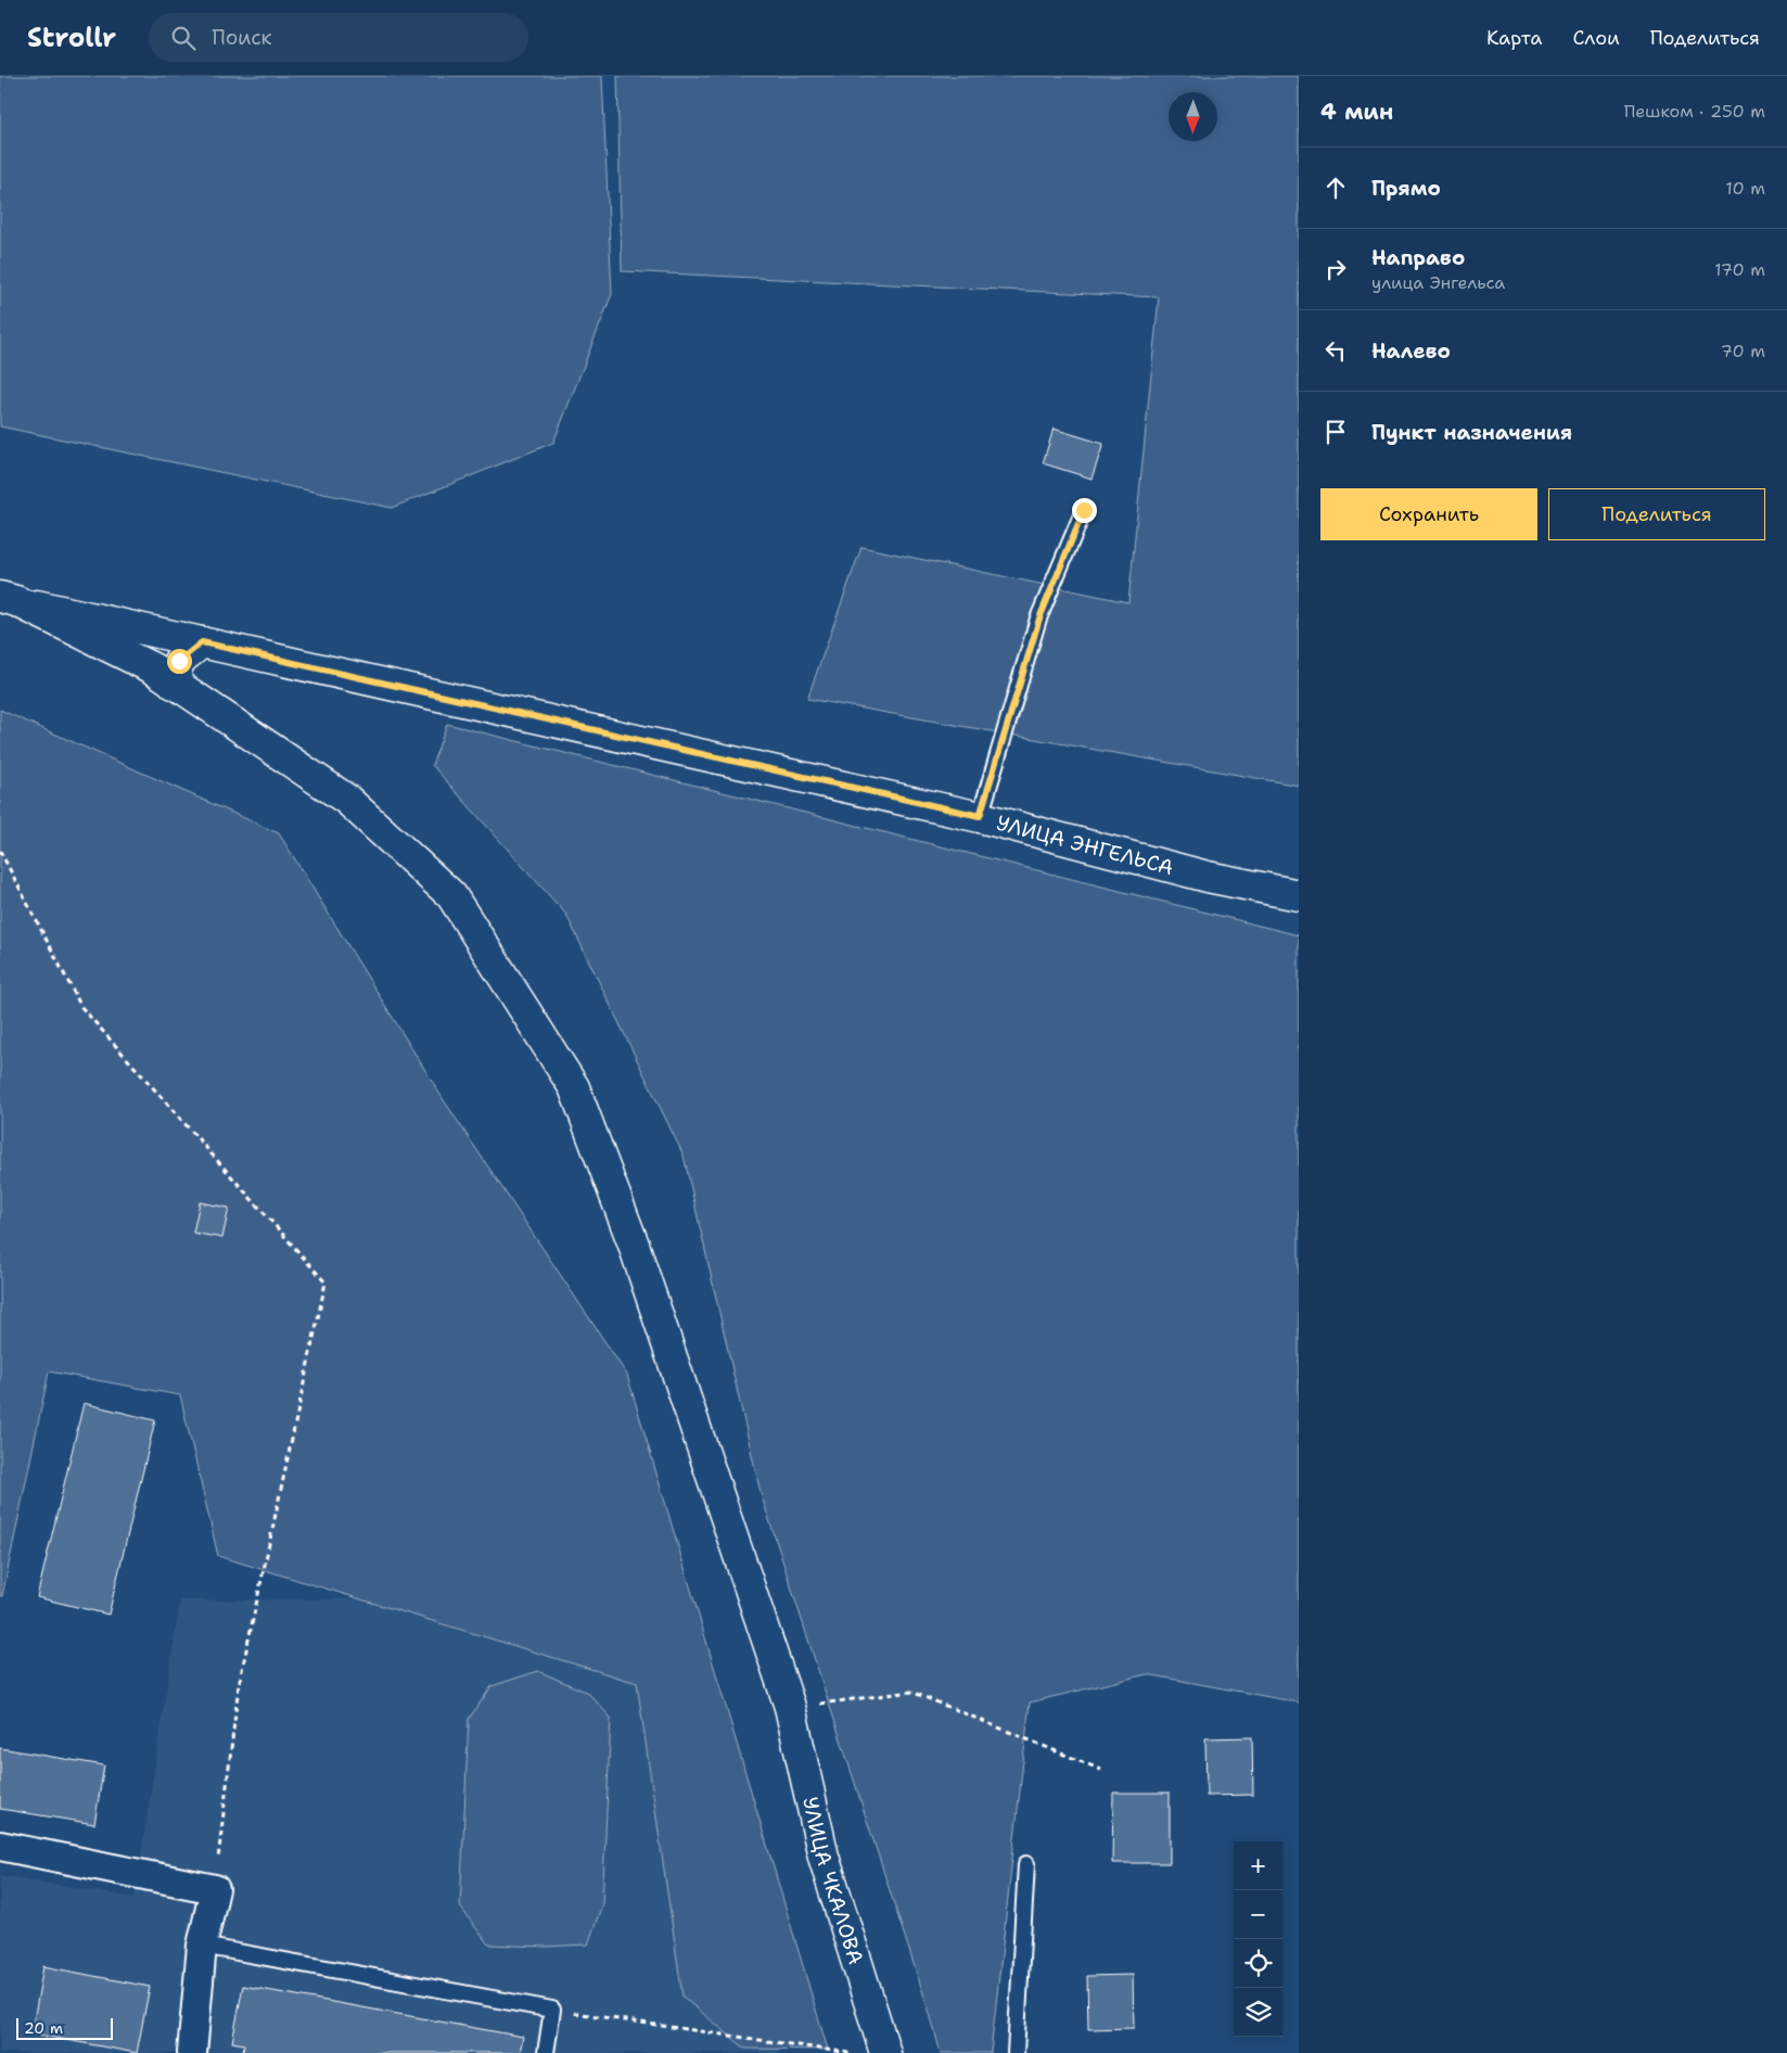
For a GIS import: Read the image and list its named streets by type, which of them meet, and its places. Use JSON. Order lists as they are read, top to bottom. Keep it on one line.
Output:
{"streets":{"main road":["УЛИЦА ЭНГЕЛЬСА","УЛИЦА ЧКАЛОВА"]},"crossings":[["УЛИЦА ЭНГЕЛЬСА","УЛИЦА ЧКАЛОВА"]],"scale_bar":"20 m","north":"bottom","page":{"header":"Strollr","search":"Поиск","nav":["Карта","Слои","Поделиться"],"heading":["4 мин","Пешком · 250 m"],"list":[["Прямо","10 m"],["Направо","улица Энгельса","170 m"],["Налево","70 m"],"Пункт назначения"],"buttons":["Сохранить","Поделиться"],"map_buttons":["+","−"],"scale":"20 m"}}
